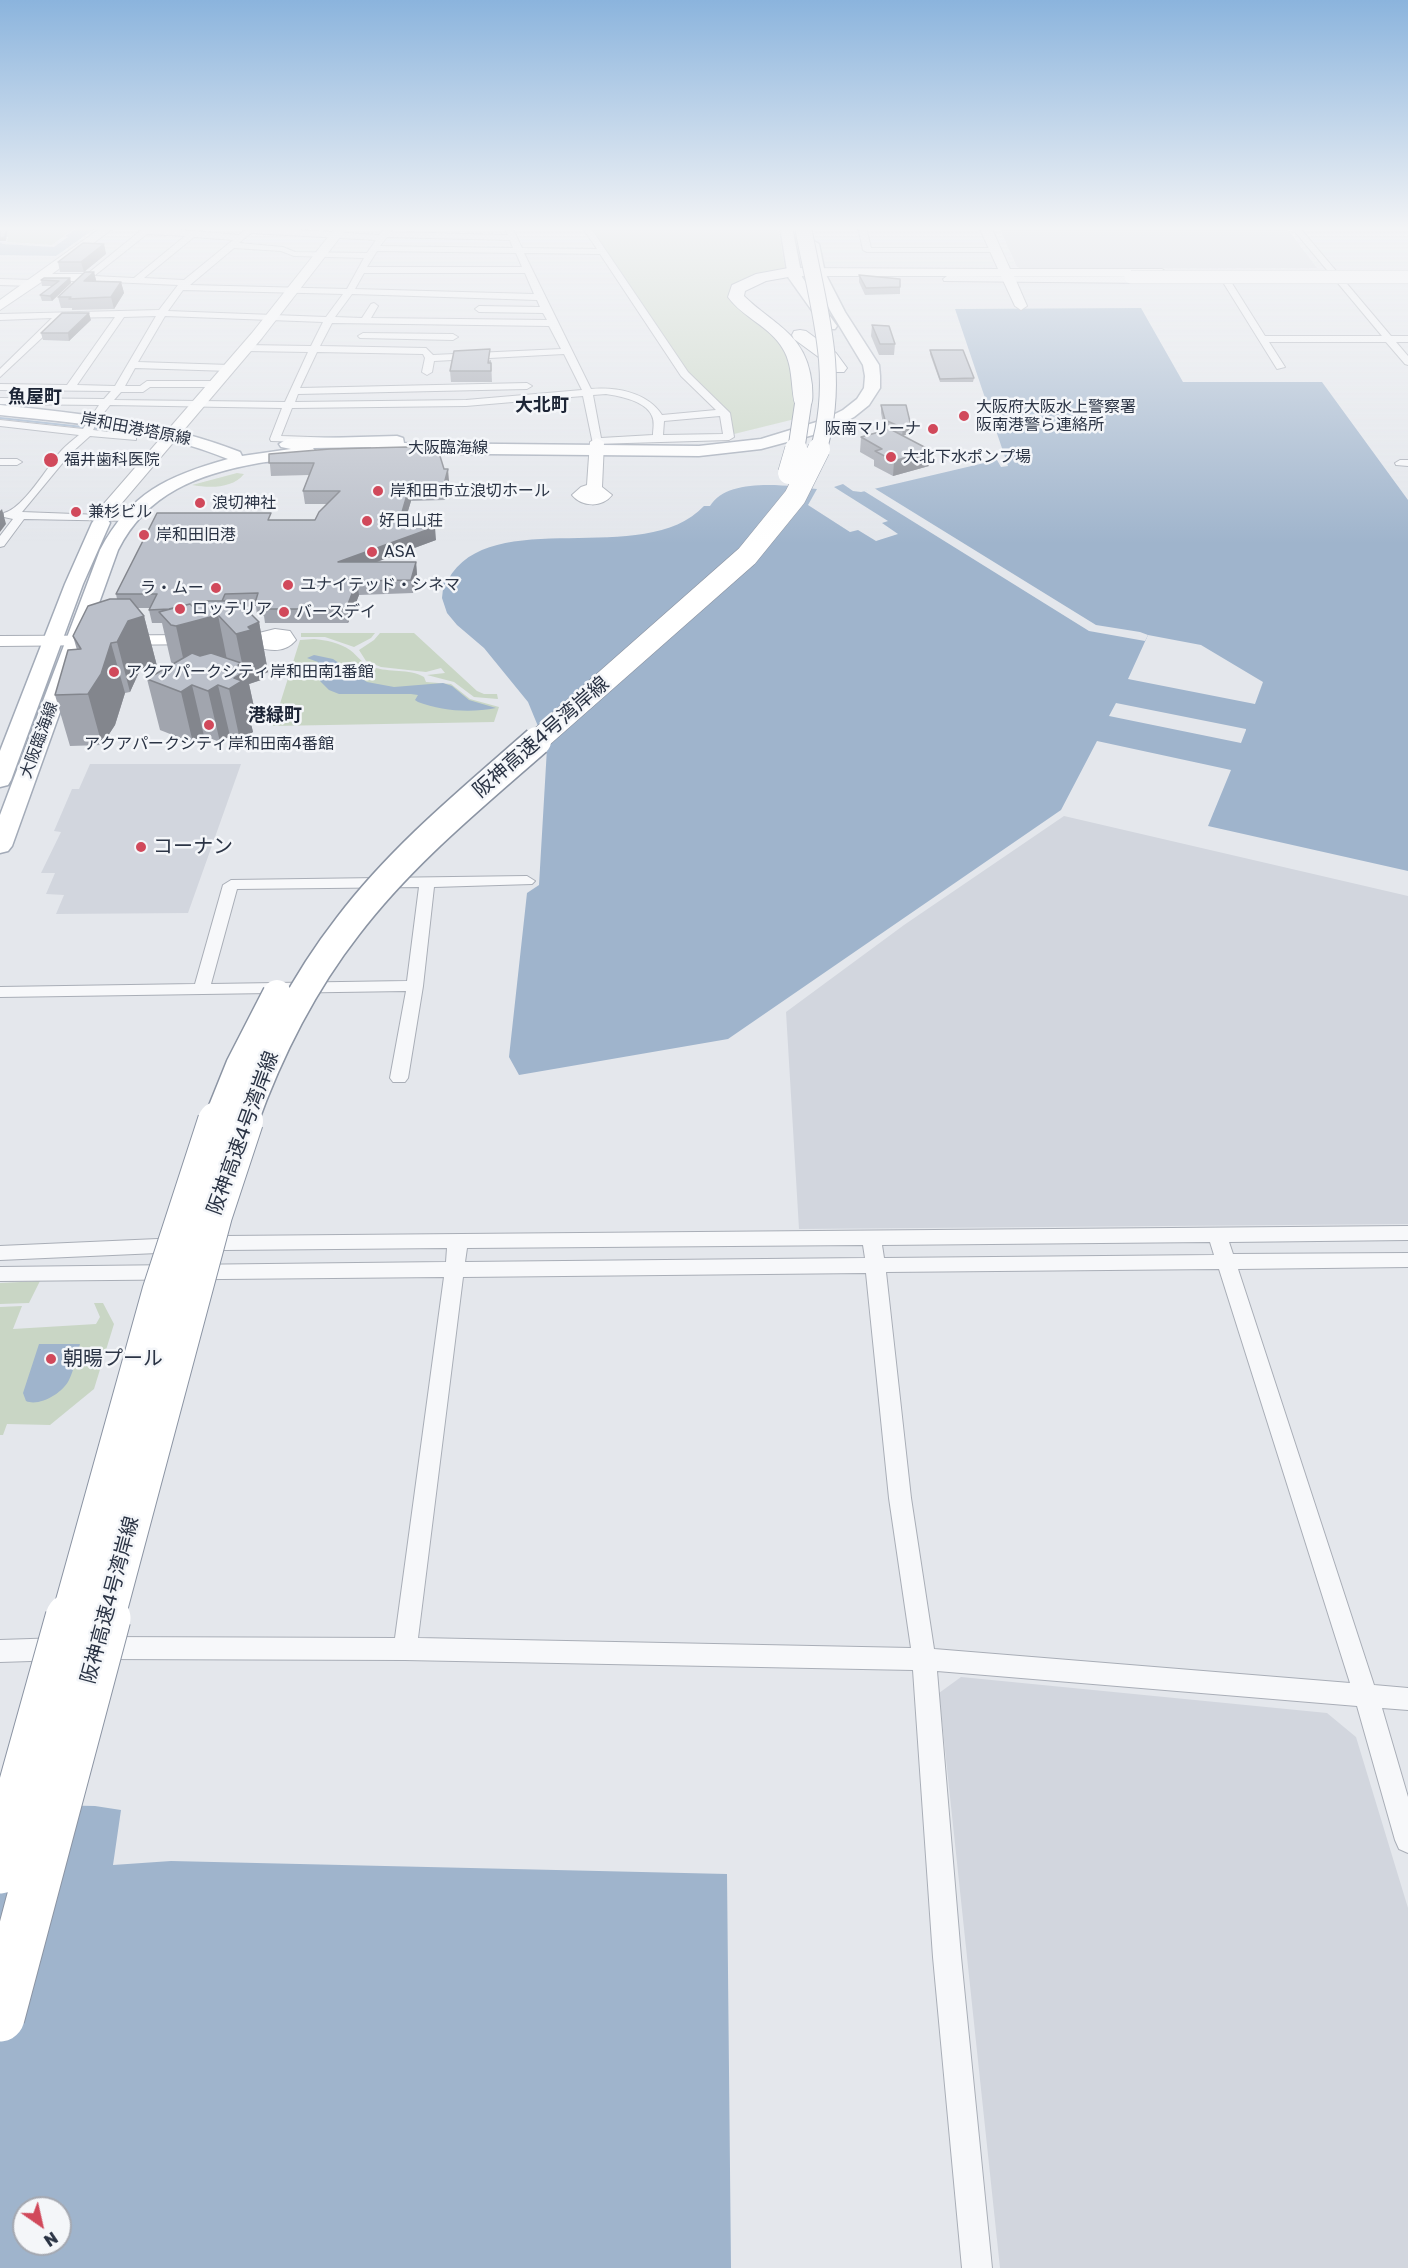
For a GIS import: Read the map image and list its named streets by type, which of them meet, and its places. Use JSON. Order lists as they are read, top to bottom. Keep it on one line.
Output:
{"streets":{"highway":["阪神高速4号湾岸線"],"main road":["岸和田港塔原線","大阪臨海線"]},"crossings":[["岸和田港塔原線","大阪臨海線"]],"districts":["魚屋町","大北町","港緑町"],"places":["大阪府大阪水上警察署 阪南港警ら連絡所","阪南マリーナ","大北下水ポンプ場","福井歯科医院","岸和田市立浪切ホール","浪切神社","兼杉ビル","好日山荘","岸和田旧港","ASA","ユナイテッド・シネマ","ラ・ムー","ロッテリア","バースデイ","アクアパークシティ岸和田南1番館","アクアパークシティ岸和田南4番館","コーナン","朝暘プール"],"north":"bottom right"}
